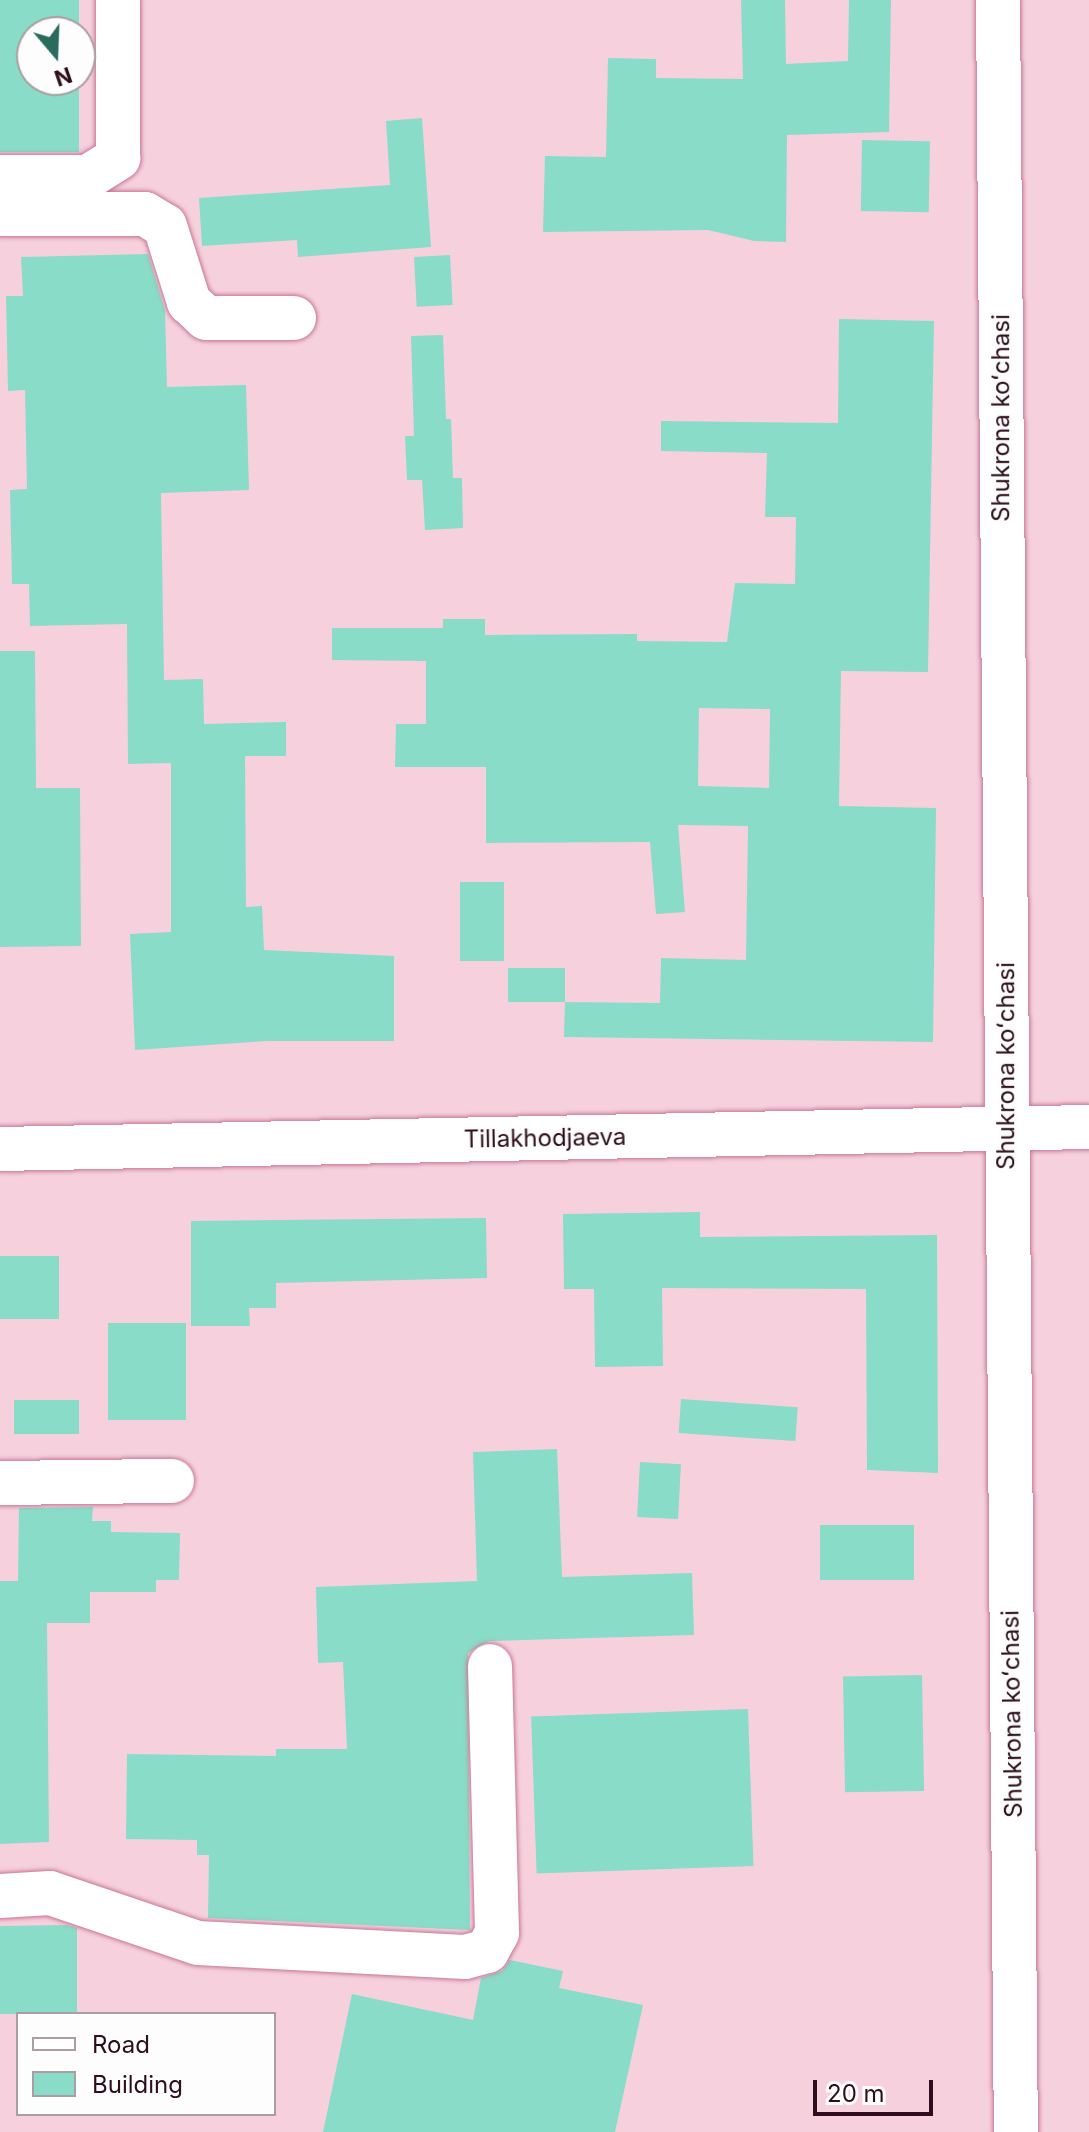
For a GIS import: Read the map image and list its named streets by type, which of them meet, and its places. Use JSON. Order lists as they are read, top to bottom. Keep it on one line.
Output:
{"streets":{"street":["Shukrona koʻchasi","Tillakhodjaeva"]},"crossings":[["Shukrona koʻchasi","Tillakhodjaeva"]],"legend":["Road","Building"],"scale_bar":"20 m","north":"bottom"}
